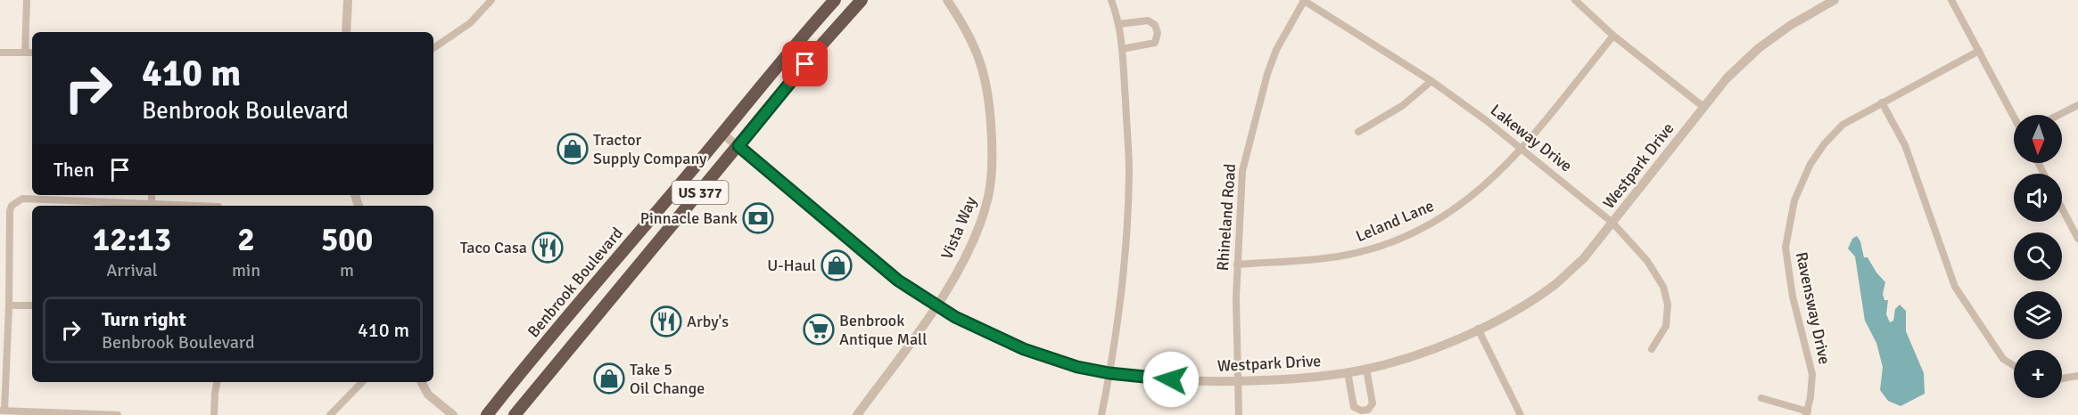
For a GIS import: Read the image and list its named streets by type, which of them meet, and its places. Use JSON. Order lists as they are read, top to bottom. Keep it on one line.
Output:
{"streets":{"highway":["US 377","Benbrook Boulevard"],"street":["Lakeway Drive","Westpark Drive","Rhineland Road","Leland Lane","Vista Way","Ravensway Drive"]},"crossings":[["Lakeway Drive","Westpark Drive"],["Lakeway Drive","Rhineland Road"],["Lakeway Drive","Leland Lane"],["Westpark Drive","US 377"],["Westpark Drive","Rhineland Road"],["Westpark Drive","Vista Way"],["Westpark Drive","Benbrook Boulevard"],["Rhineland Road","Leland Lane"]],"places":{"shop":["Tractor Supply Company","U-Haul","Take 5 Oil Change"],"bank":["Pinnacle Bank"],"restaurant":["Taco Casa","Arby's"],"supermarket":["Benbrook Antique Mall"]},"north":"bottom","page":{"turn":["410 m","Benbrook Boulevard"],"map_buttons":"+","then":"Then","eta":["12:13","Arrival","2","min","500","m"],"list":[{"name":"Turn right","note":"Benbrook Boulevard","value":"410 m"}]}}
